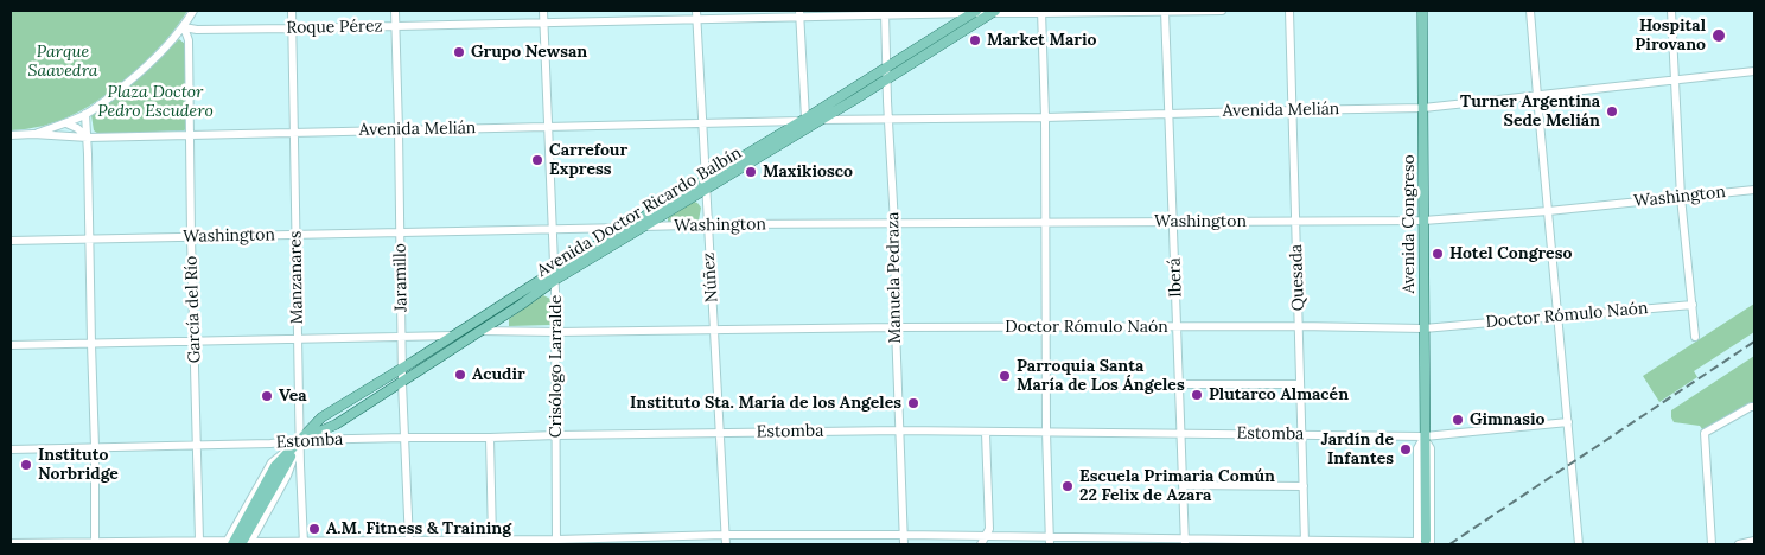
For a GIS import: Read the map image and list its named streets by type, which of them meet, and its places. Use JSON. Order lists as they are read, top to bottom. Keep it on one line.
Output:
{"streets":{"main road":["Avenida Doctor Ricardo Balbín","Avenida Congreso"],"street":["Roque Pérez","Avenida Melián","Washington","Manzanares","Jaramillo","Núñez","Manuela Pedraza","Iberá","Quesada","García del Río","Doctor Rómulo Naón","Crisólogo Larralde","Estomba"]},"crossings":[["Roque Pérez","Avenida Doctor Ricardo Balbín"],["Roque Pérez","Manzanares"],["Roque Pérez","Jaramillo"],["Roque Pérez","Núñez"],["Roque Pérez","Manuela Pedraza"],["Roque Pérez","Iberá"],["Roque Pérez","García del Río"],["Roque Pérez","Crisólogo Larralde"],["Avenida Melián","Avenida Doctor Ricardo Balbín"],["Avenida Melián","Avenida Congreso"],["Avenida Melián","Manzanares"],["Avenida Melián","Jaramillo"],["Avenida Melián","Núñez"],["Avenida Melián","Manuela Pedraza"],["Avenida Melián","Iberá"],["Avenida Melián","Quesada"],["Avenida Melián","García del Río"],["Avenida Melián","Crisólogo Larralde"],["Washington","Avenida Doctor Ricardo Balbín"],["Washington","Avenida Congreso"],["Washington","Manzanares"],["Washington","Jaramillo"],["Washington","Núñez"],["Washington","Manuela Pedraza"],["Washington","Iberá"],["Washington","Quesada"],["Washington","García del Río"],["Washington","Crisólogo Larralde"],["Avenida Doctor Ricardo Balbín","Manzanares"],["Avenida Doctor Ricardo Balbín","Jaramillo"],["Avenida Doctor Ricardo Balbín","Núñez"],["Avenida Doctor Ricardo Balbín","Manuela Pedraza"],["Avenida Doctor Ricardo Balbín","Doctor Rómulo Naón"],["Avenida Doctor Ricardo Balbín","Crisólogo Larralde"],["Avenida Doctor Ricardo Balbín","Estomba"],["Avenida Congreso","Doctor Rómulo Naón"],["Avenida Congreso","Estomba"],["Manzanares","Estomba"],["Jaramillo","Estomba"],["Núñez","Doctor Rómulo Naón"],["Núñez","Estomba"],["Manuela Pedraza","Doctor Rómulo Naón"],["Manuela Pedraza","Estomba"],["Iberá","Doctor Rómulo Naón"],["Iberá","Estomba"],["Quesada","Doctor Rómulo Naón"],["Quesada","Estomba"],["García del Río","Estomba"],["Doctor Rómulo Naón","Crisólogo Larralde"],["Crisólogo Larralde","Estomba"]],"parks":["Parque Saavedra","Plaza Doctor Pedro Escudero"],"places":["Hospital Pirovano","Market Mario","Grupo Newsan","Turner Argentina Sede Melián","Carrefour Express","Maxikiosco","Hotel Congreso","Acudir","Parroquia Santa María de Los Ángeles","Plutarco Almacén","Vea","Instituto Sta. María de los Angeles","Gimnasio","Jardín de Infantes","Instituto Norbridge","Escuela Primaria Común 22 Felix de Azara","A.M. Fitness & Training"]}
